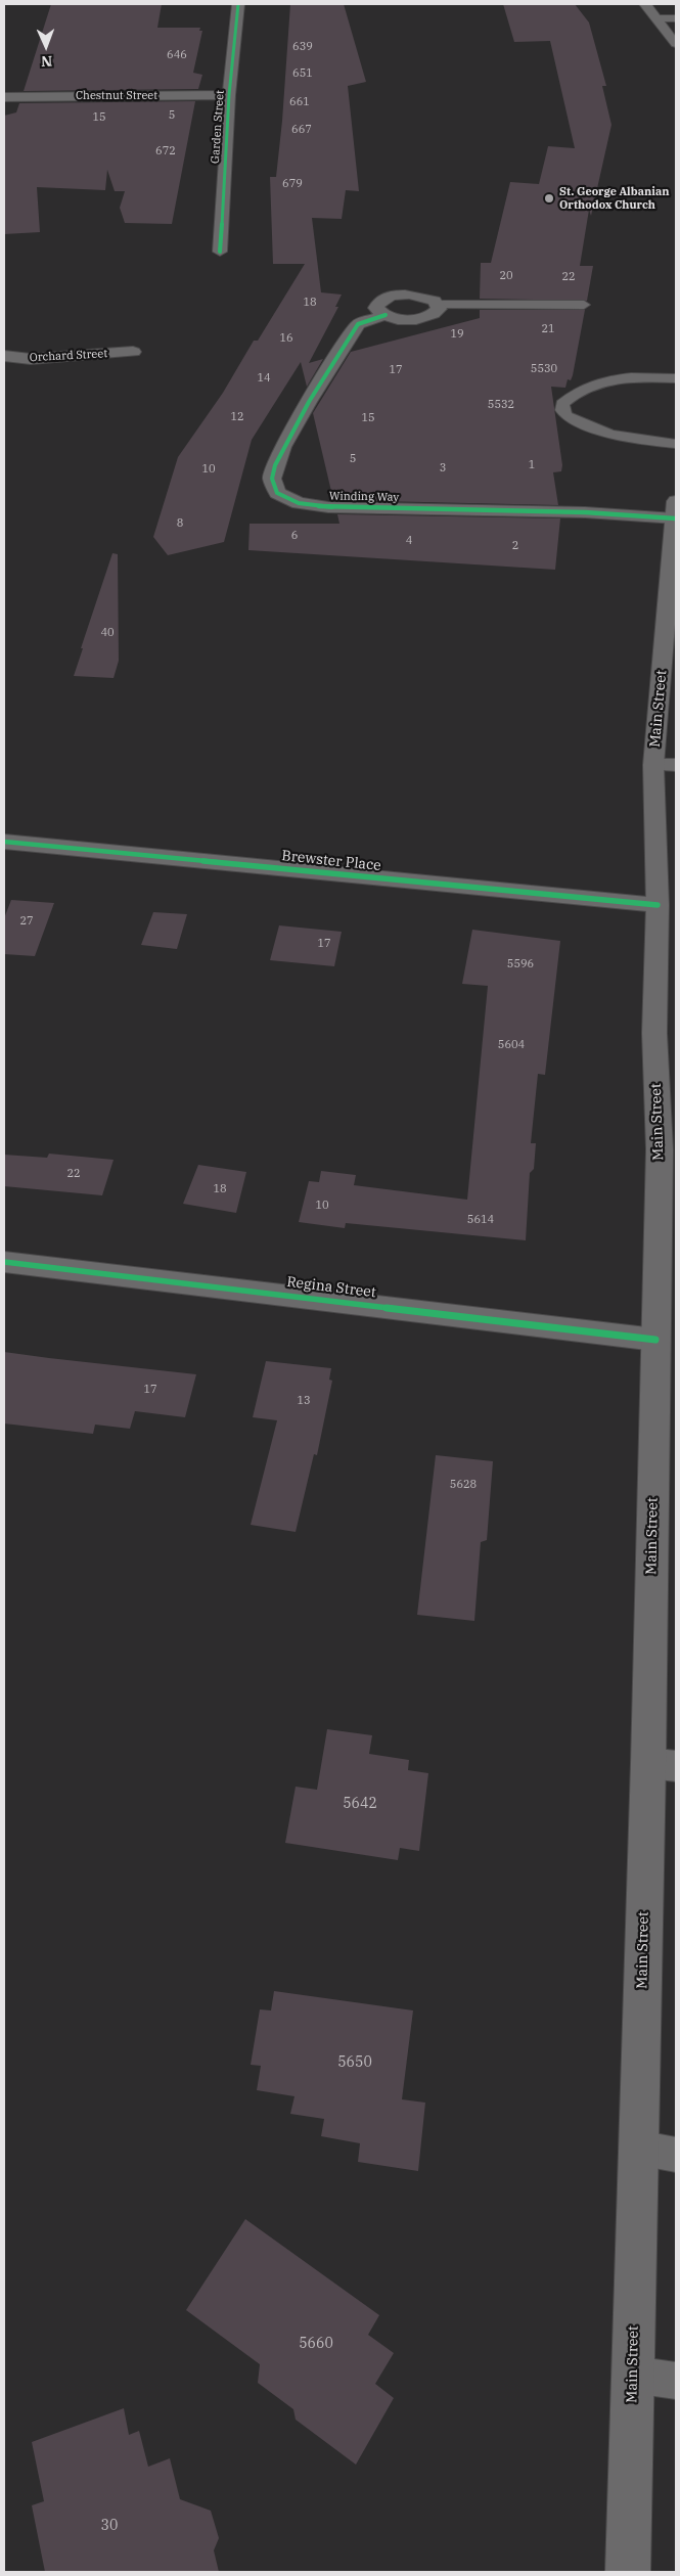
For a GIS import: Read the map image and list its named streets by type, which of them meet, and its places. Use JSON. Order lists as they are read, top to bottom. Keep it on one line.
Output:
{"streets":{"street":["Chestnut Street","Garden Street","Orchard Street","Winding Way","Main Street","Brewster Place","Regina Street"]},"crossings":[["Chestnut Street","Garden Street"],["Winding Way","Main Street"],["Main Street","Brewster Place"],["Main Street","Regina Street"]],"places":["St. George Albanian Orthodox Church"],"house_numbers":["639","646","651","661","5","15","667","672","679","20","22","18","21","19","16","5530","17","14","5532","12","15","5","1","3","10","8","6","4","2","40","27","17","5596","5604","22","18","10","5614","17","13","5628","5642","5650","5660","30"],"north":"bottom"}
